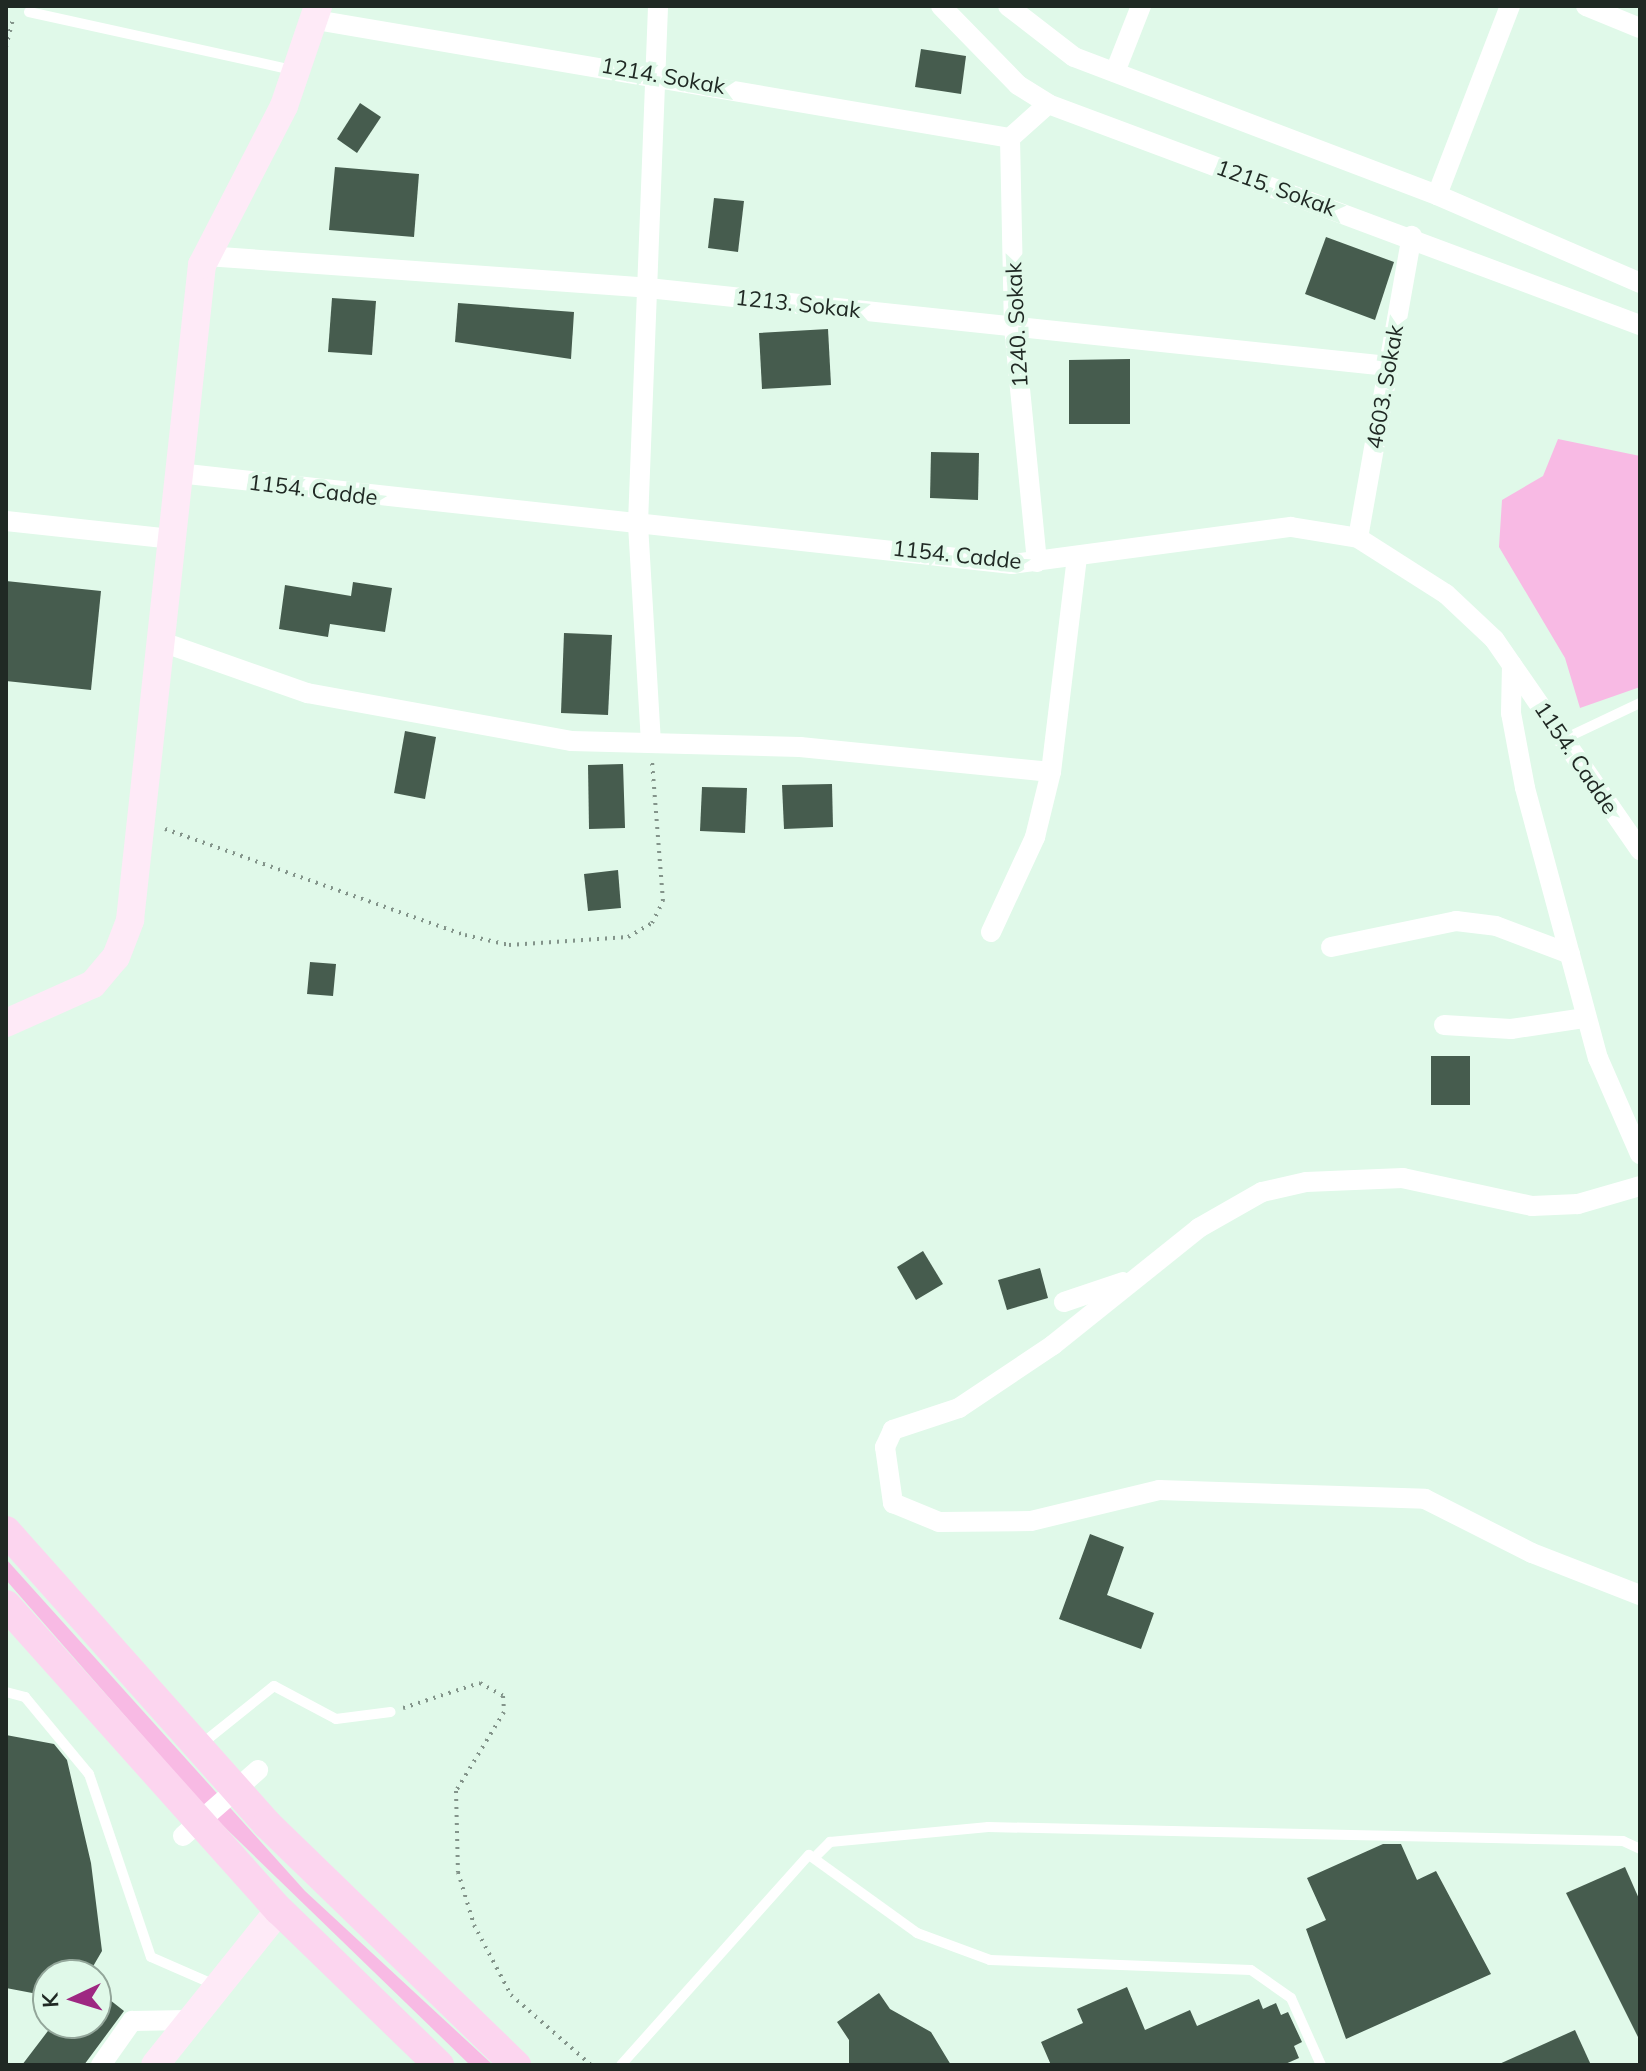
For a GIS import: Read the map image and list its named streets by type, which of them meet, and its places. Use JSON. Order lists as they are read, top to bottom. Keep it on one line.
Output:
{"streets":{"street":["1214. Sokak","1215. Sokak","1213. Sokak","1240. Sokak","4603. Sokak","1154. Cadde"]},"crossings":[["1214. Sokak","1240. Sokak"],["1215. Sokak","4603. Sokak"],["1213. Sokak","1240. Sokak"],["1213. Sokak","4603. Sokak"],["1240. Sokak","1154. Cadde"],["4603. Sokak","1154. Cadde"]],"north":"left"}
